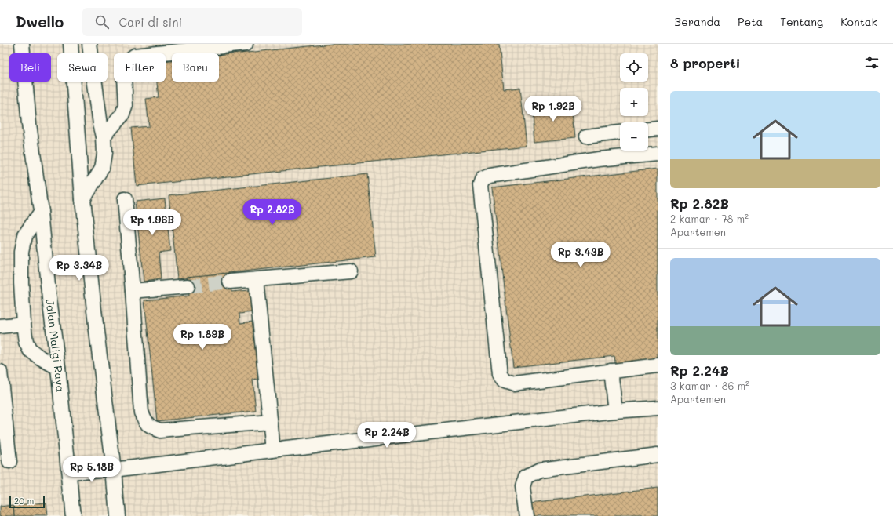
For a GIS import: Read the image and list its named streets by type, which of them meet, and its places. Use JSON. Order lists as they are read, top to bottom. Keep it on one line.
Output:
{"streets":{"street":["Jalan Maligi Raya"]},"scale_bar":"20 m","page":{"header":"Dwello","search":"Cari di sini","nav":["Beranda","Peta","Tentang","Kontak"],"heading":"8 properti","map_buttons":["+","−"],"chip":["Beli","Sewa","Filter","Baru"],"list":[{"name":"Rp 2.82B","note":"2 kamar · 78 m² · Apartemen"},{"name":"Rp 2.24B","note":"3 kamar · 86 m² · Apartemen"}],"price":["Rp 1.92B","Rp 2.82B","Rp 1.96B","Rp 3.43B","Rp 3.34B","Rp 1.89B","Rp 2.24B","Rp 5.18B"],"scale":"20 m"}}
